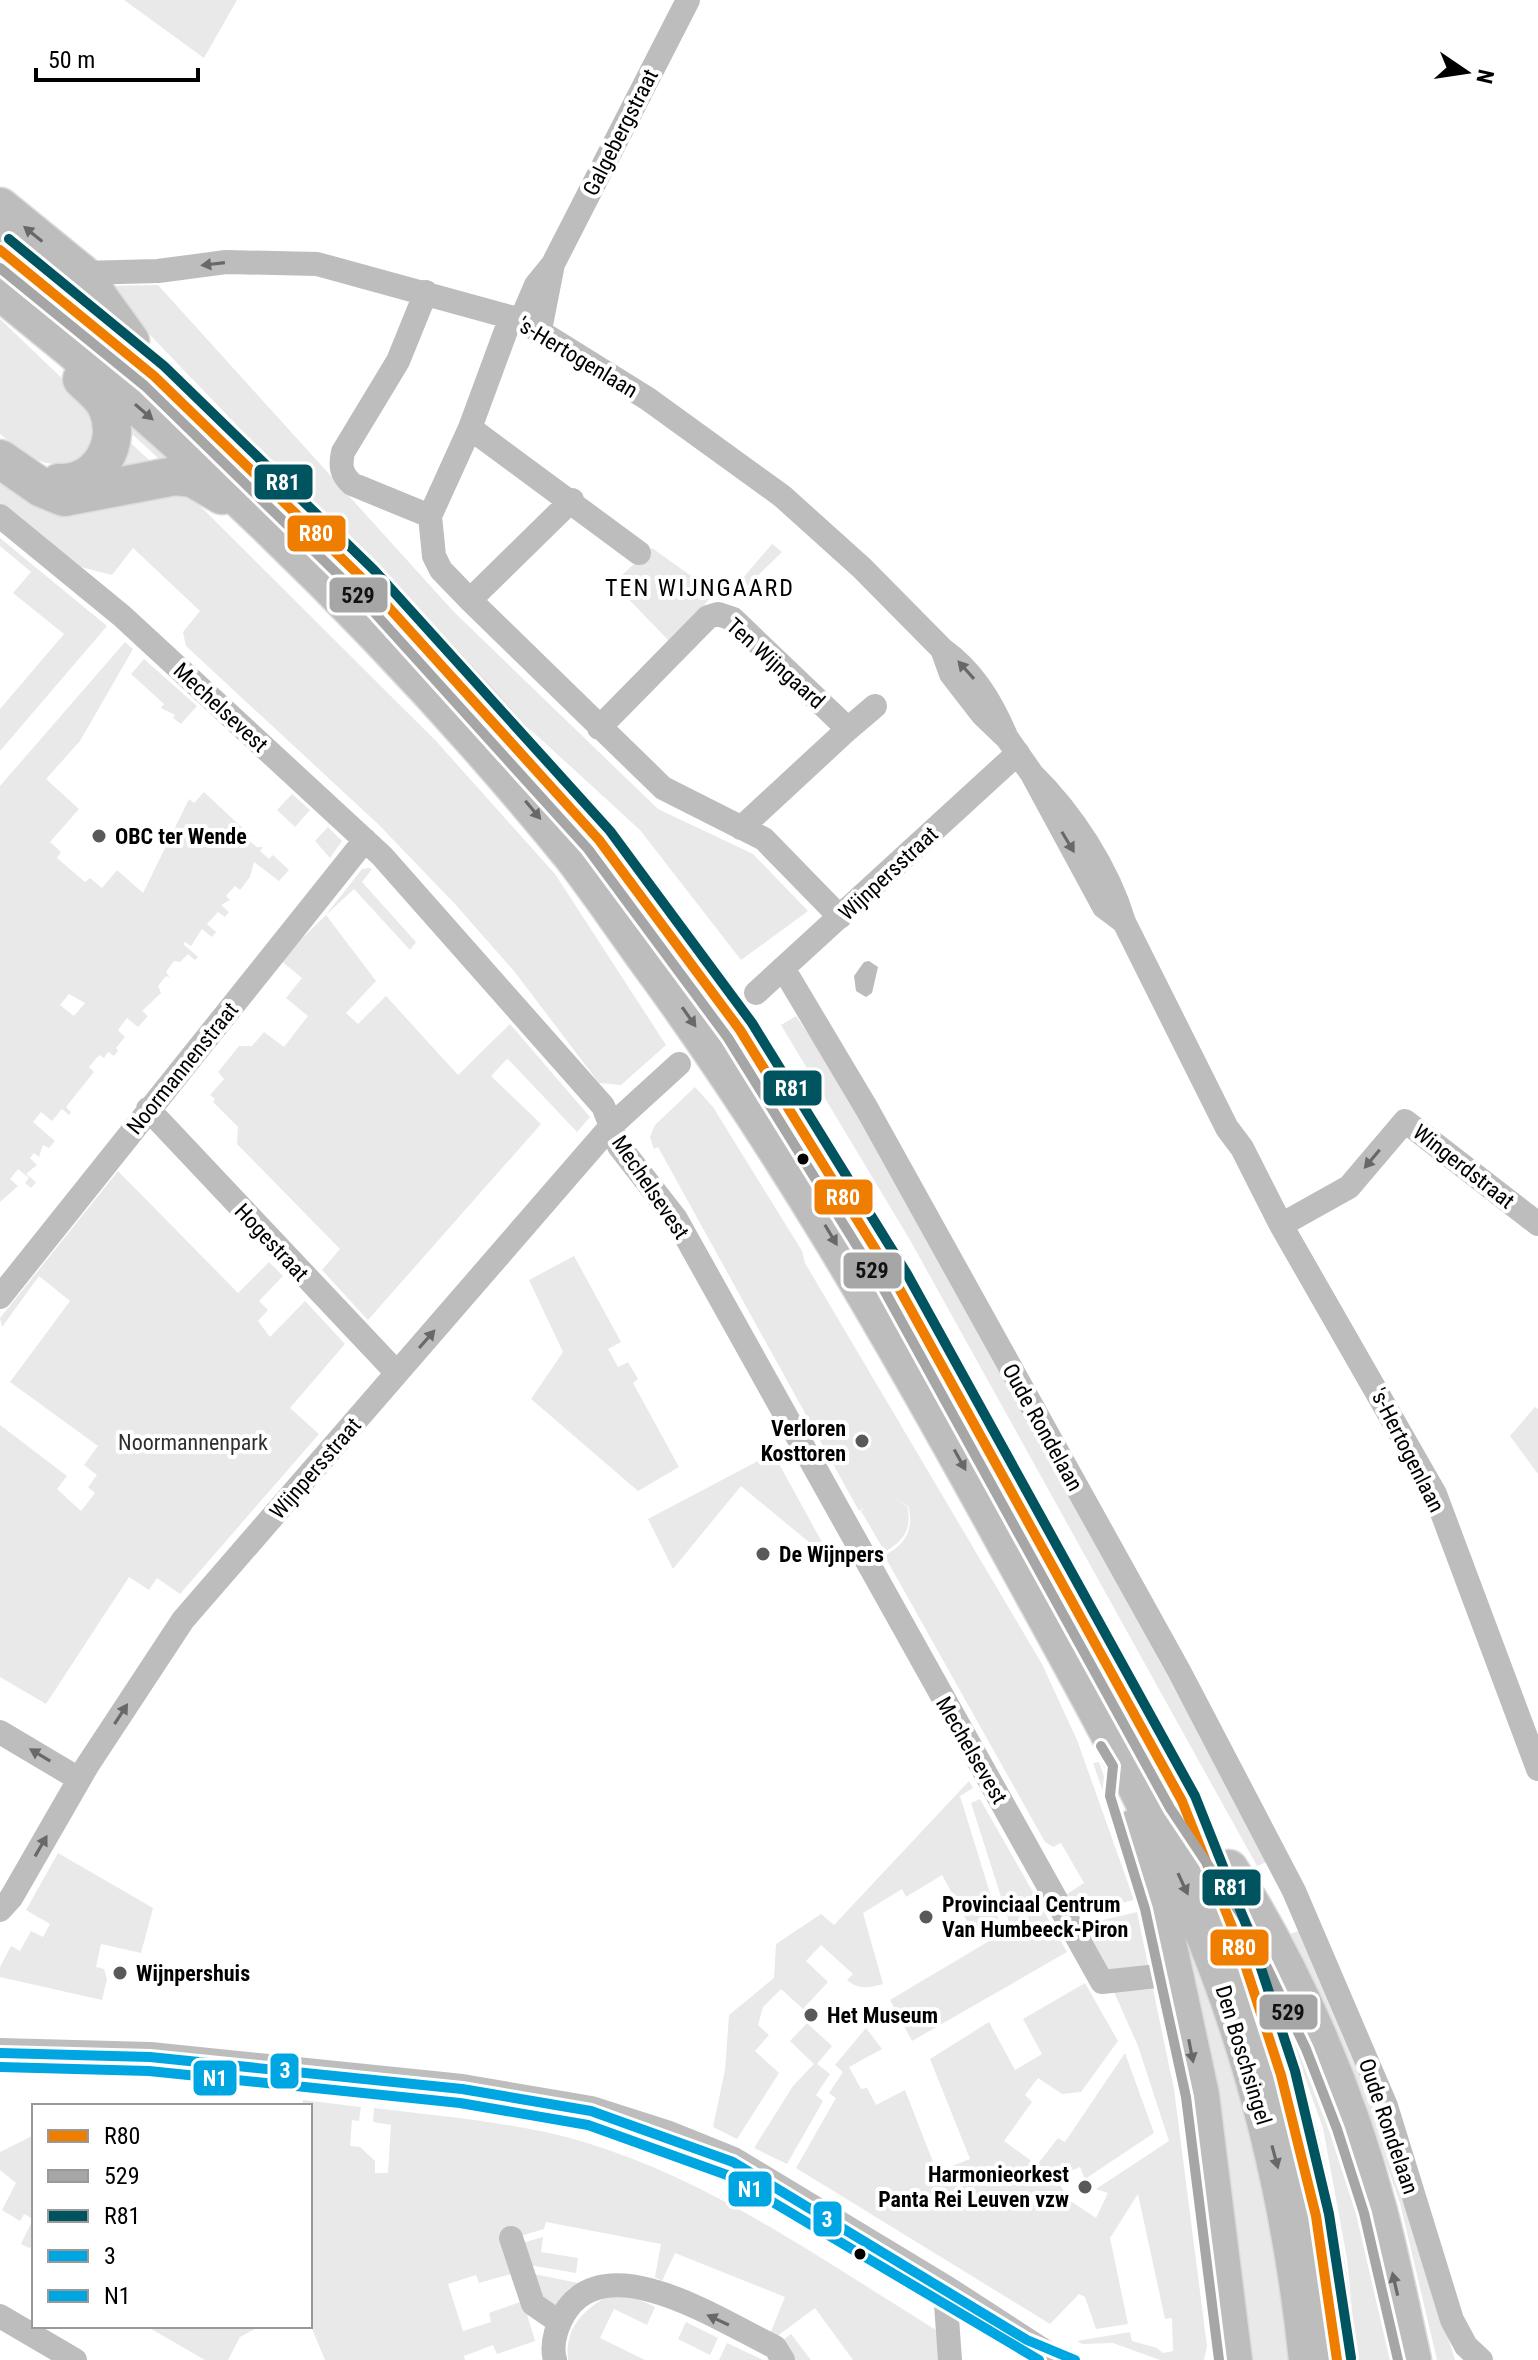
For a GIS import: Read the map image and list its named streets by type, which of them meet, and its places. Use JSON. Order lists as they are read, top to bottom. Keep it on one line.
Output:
{"streets":{"main road":["Den Boschsingel"],"street":["Galgebergstraat","'s-Hertogenlaan","Ten Wijngaard","Mechelsevest","Wijnpersstraat","Noormannenstraat","Wingerdstraat","Hogestraat","Oude Rondelaan"]},"crossings":[["Galgebergstraat","'s-Hertogenlaan"],["'s-Hertogenlaan","Wijnpersstraat"],["'s-Hertogenlaan","Wingerdstraat"],["Mechelsevest","Wijnpersstraat"],["Mechelsevest","Noormannenstraat"],["Wijnpersstraat","Hogestraat"],["Wijnpersstraat","Oude Rondelaan"],["Noormannenstraat","Hogestraat"]],"one_way":["Wijnpersstraat"],"districts":["TEN WIJNGAARD"],"parks":["Noormannenpark"],"places":["OBC ter Wende","Verloren Kosttoren","De Wijnpers","Provinciaal Centrum Van Humbeeck-Piron","Wijnpershuis","Het Museum","Harmonieorkest Panta Rei Leuven vzw"],"lines":["transit line R81","transit line R80","transit line 529","transit line 3","transit line N1"],"legend":["R80","529","R81","3","N1"],"scale_bar":"50 m","north":"right"}
